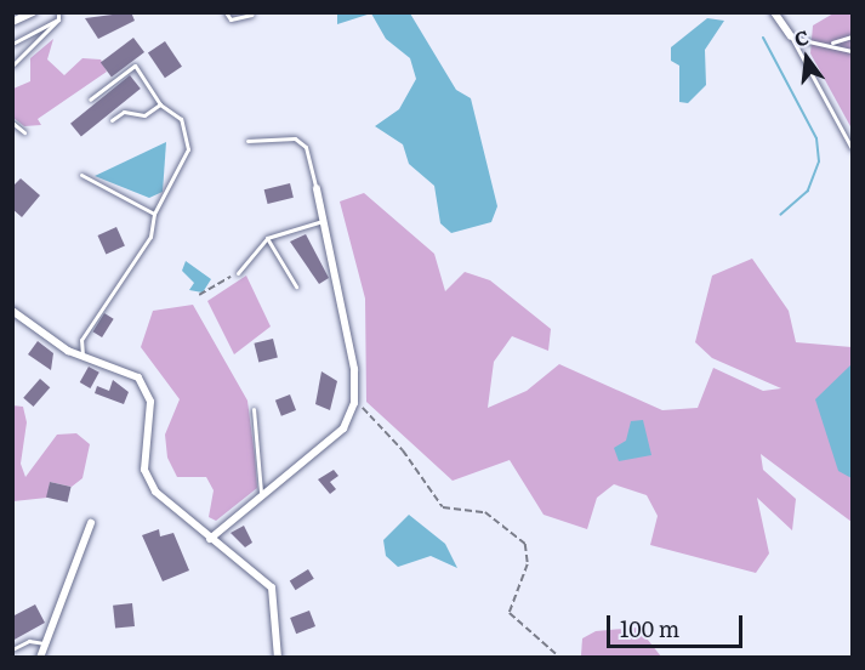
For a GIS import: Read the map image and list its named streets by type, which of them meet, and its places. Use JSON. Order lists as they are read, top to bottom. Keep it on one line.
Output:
{"scale_bar":"100 m","north":"top"}
